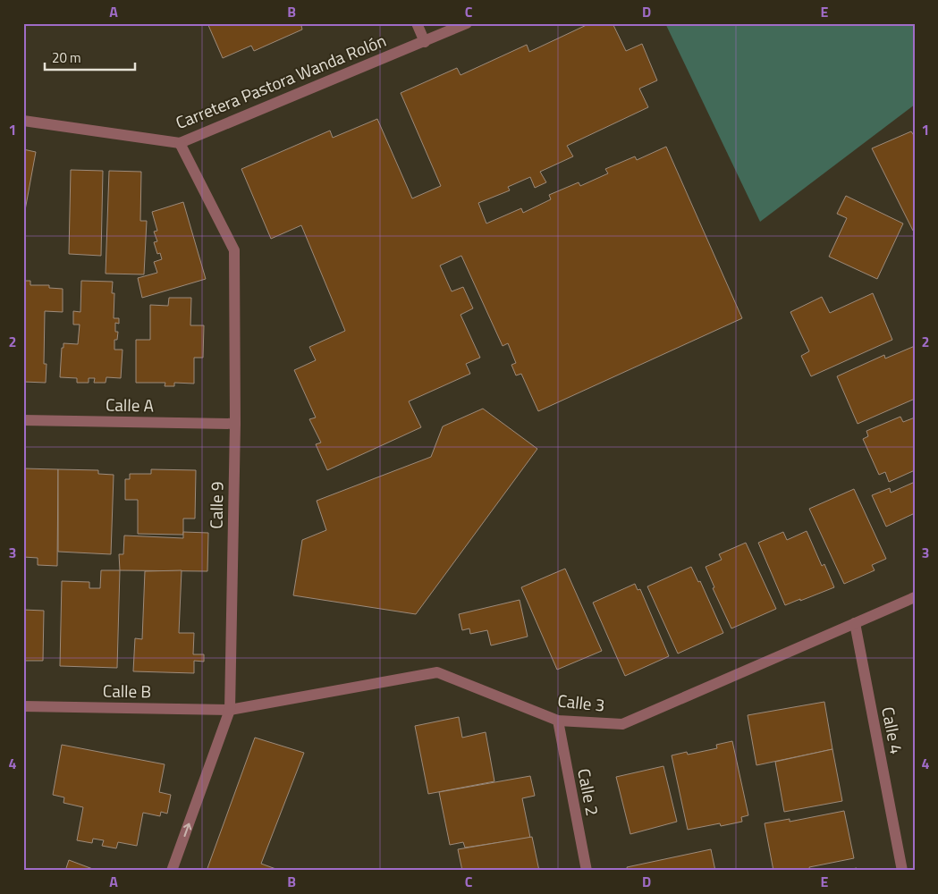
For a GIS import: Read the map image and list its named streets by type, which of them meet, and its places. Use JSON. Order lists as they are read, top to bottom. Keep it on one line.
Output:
{"streets":{"street":["Carretera Pastora Wanda Rolón","Calle A","Calle 9","Calle B","Calle 3","Calle 4","Calle 2"]},"crossings":[["Carretera Pastora Wanda Rolón","Calle 9"],["Calle A","Calle 9"],["Calle 9","Calle B"],["Calle 9","Calle 3"],["Calle B","Calle 3"],["Calle 3","Calle 4"],["Calle 3","Calle 2"]],"scale_bar":"20 m","grid":{"columns":["A","B","C","D","E"],"rows":["1","2","3","4"]}}
